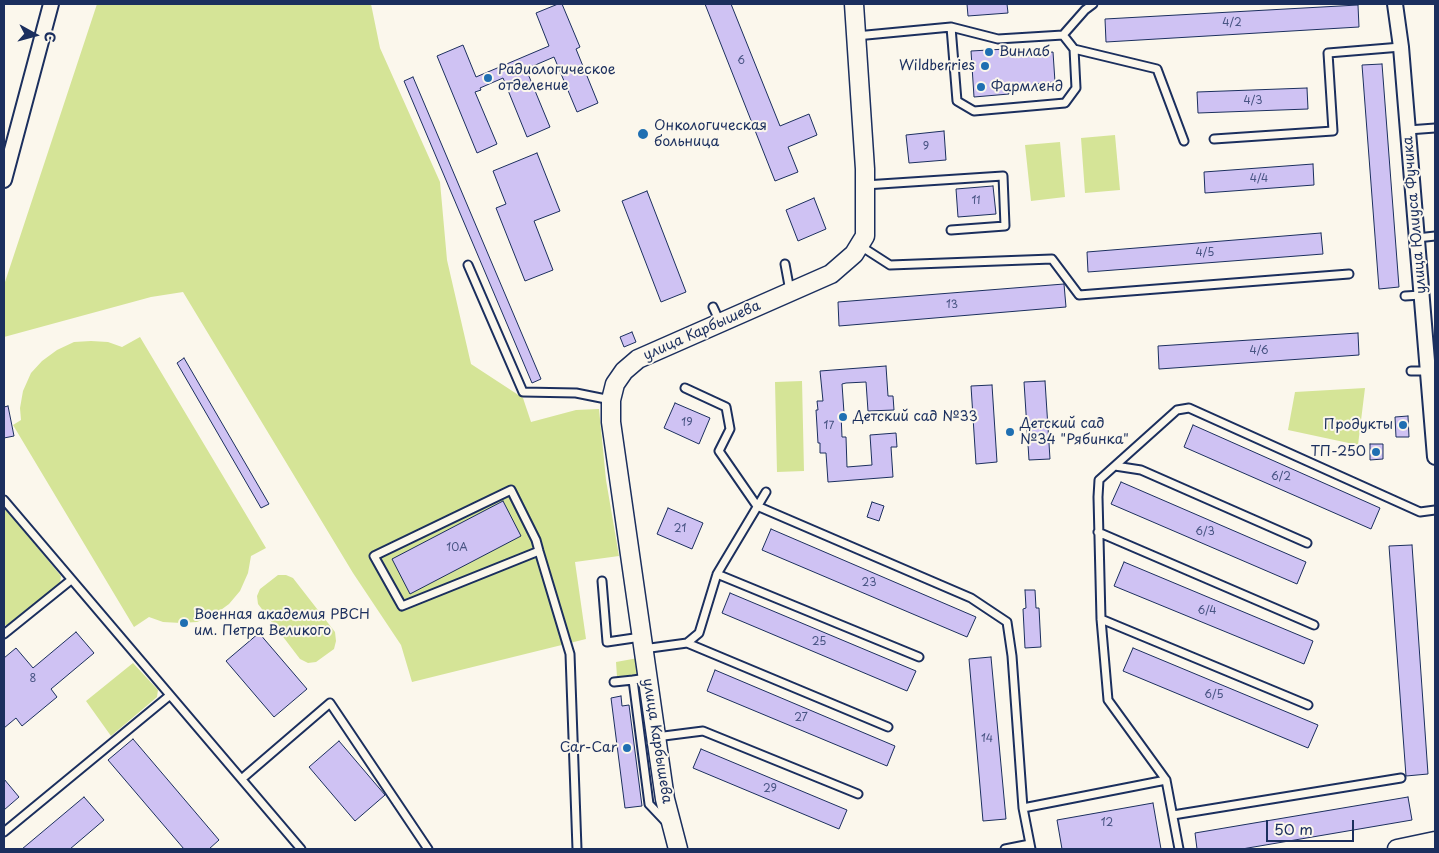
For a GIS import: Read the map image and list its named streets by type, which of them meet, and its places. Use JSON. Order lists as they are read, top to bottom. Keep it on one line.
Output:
{"streets":{"street":["улица Юлиуса Фучика","улица Карбышева"]},"places":["Винлаб","Wildberries","Радиологическое отделение","Фармленд","Онкологическая больница","Детский сад №33","Продукты","Детский сад №34 \"Рябинка\"","ТП-250","Военная академия РВСН им. Петра Великого","Car-Car"],"house_numbers":["4/2","6","4/3","9","4/4","11","4/5","13","4/6","19","17","6/2","21","6/3","10А","23","6/4","25","8","6/5","27","14","29","12"],"scale_bar":"50 m","north":"right"}
